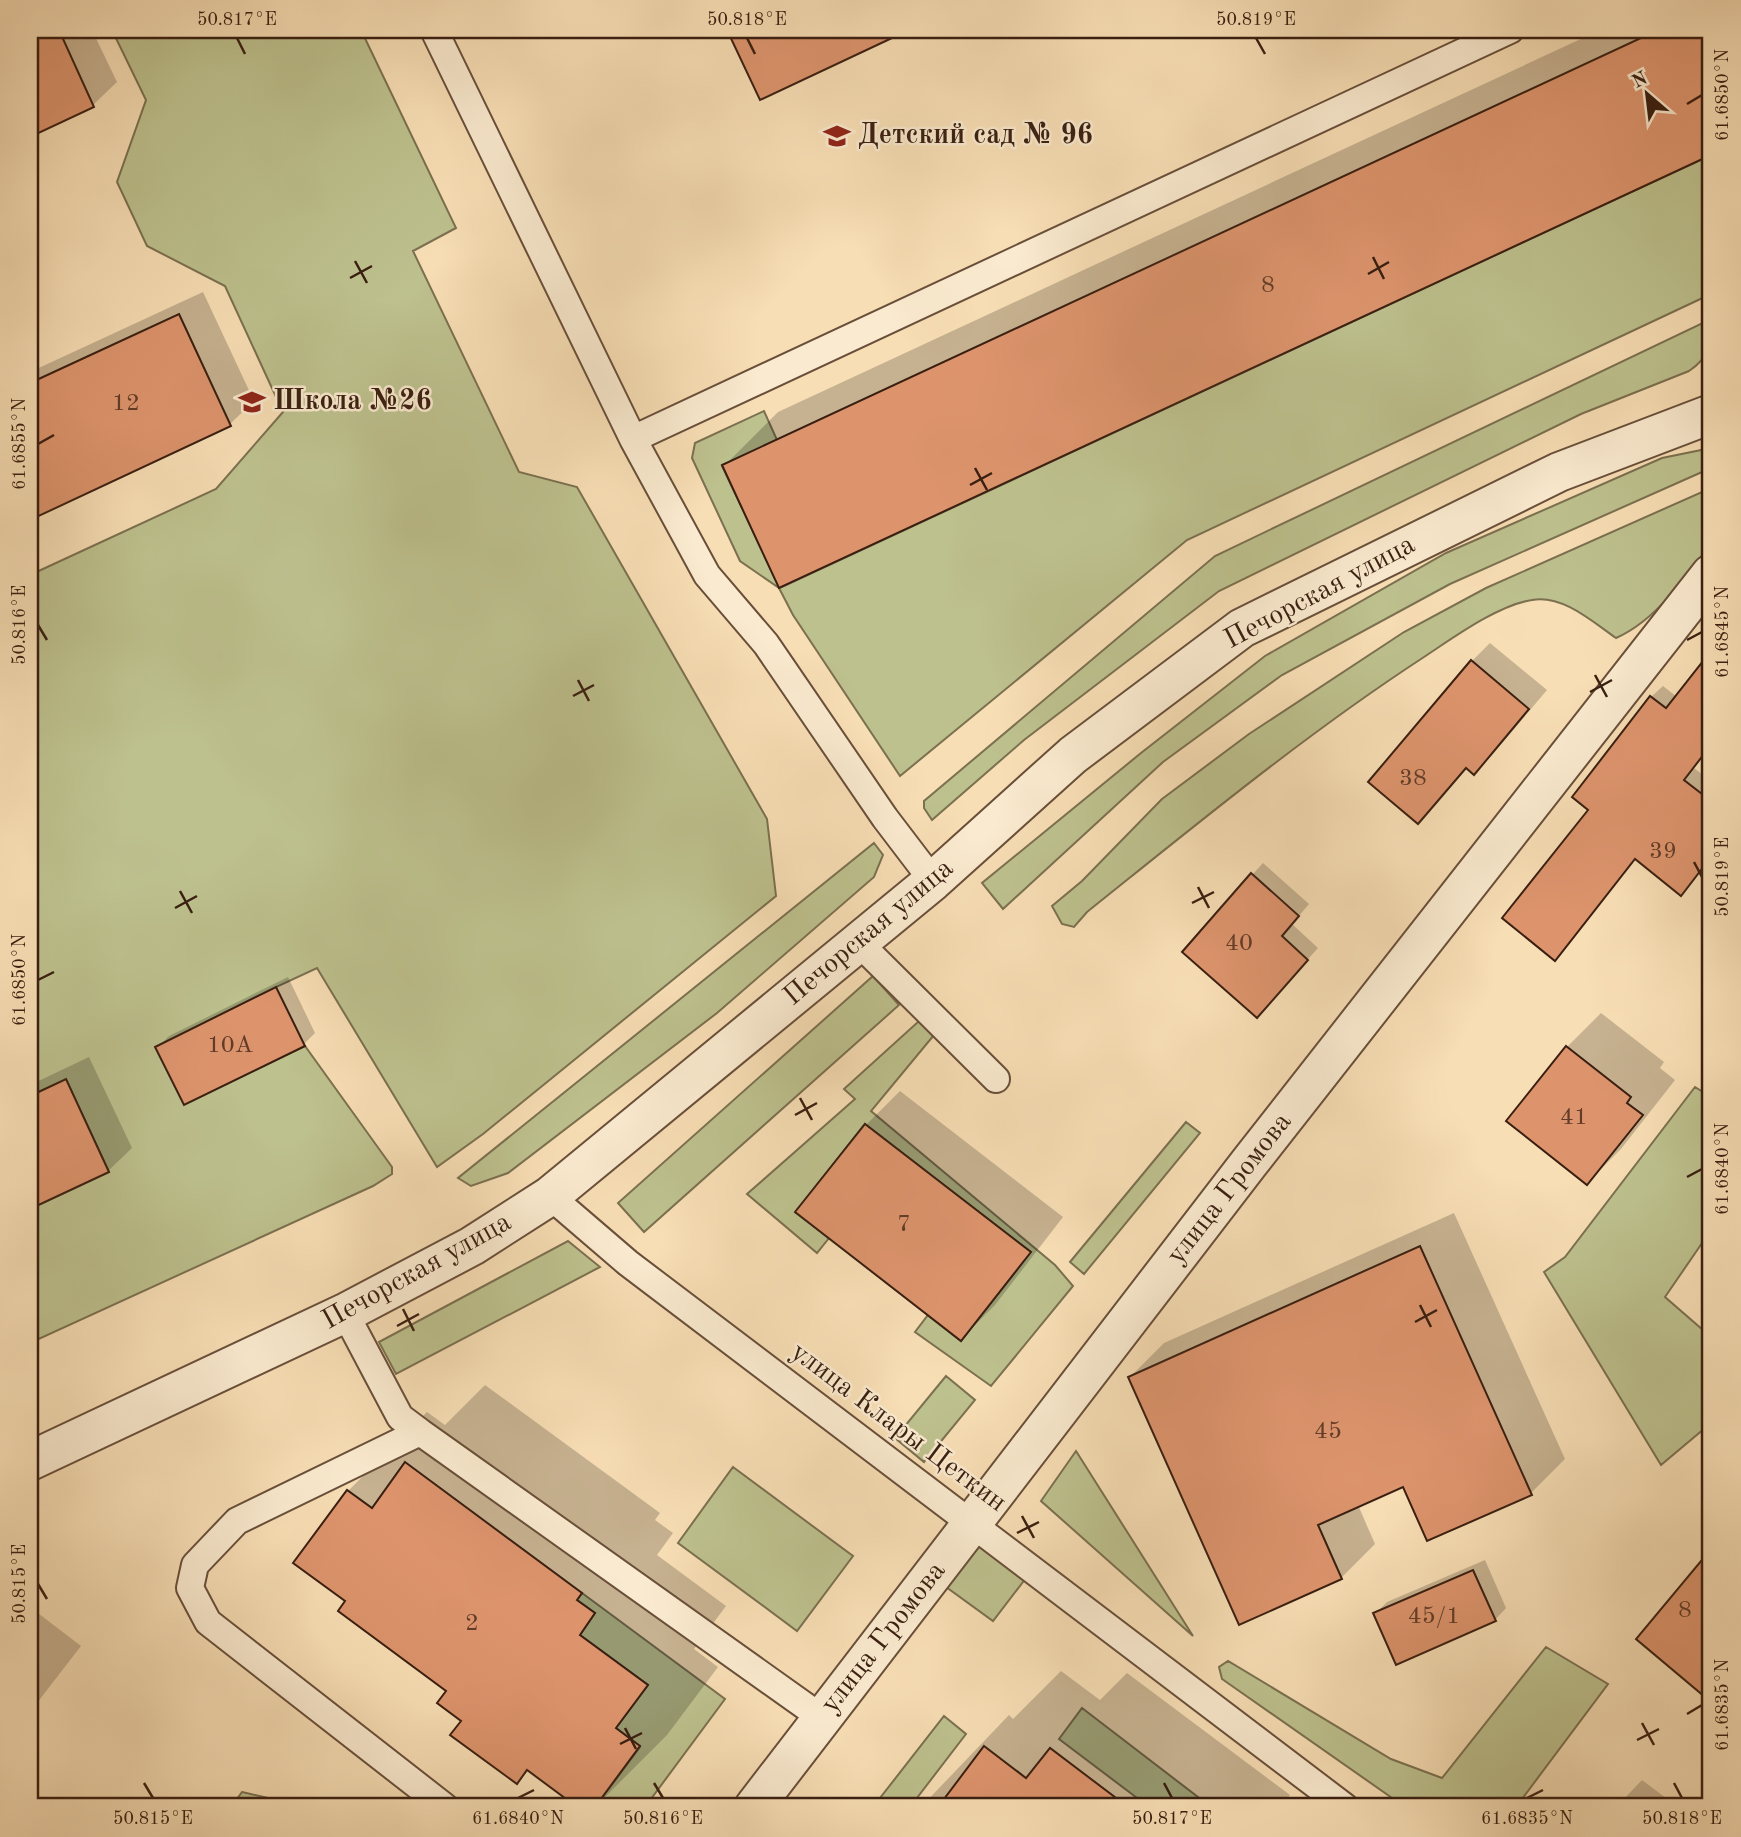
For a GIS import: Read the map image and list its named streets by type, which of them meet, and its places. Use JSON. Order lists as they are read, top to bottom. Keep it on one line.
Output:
{"streets":{"street":["Печорская улица","улица Громова"],"lane":["улица Клары Цеткин"]},"crossings":[["Печорская улица","улица Клары Цеткин"],["улица Громова","улица Клары Цеткин"]],"places":{"school or university":["Детский сад № 96","Школа №26"]},"house_numbers":["8","12","38","39","40","10А","41","7","45","8","45/1","2"],"north":"top left","coordinates":["50.817°E","50.818°E","50.819°E","61.6850°N","61.6855°N","50.816°E","61.6845°N","61.6840°N","50.815°E","61.6835°N"]}
